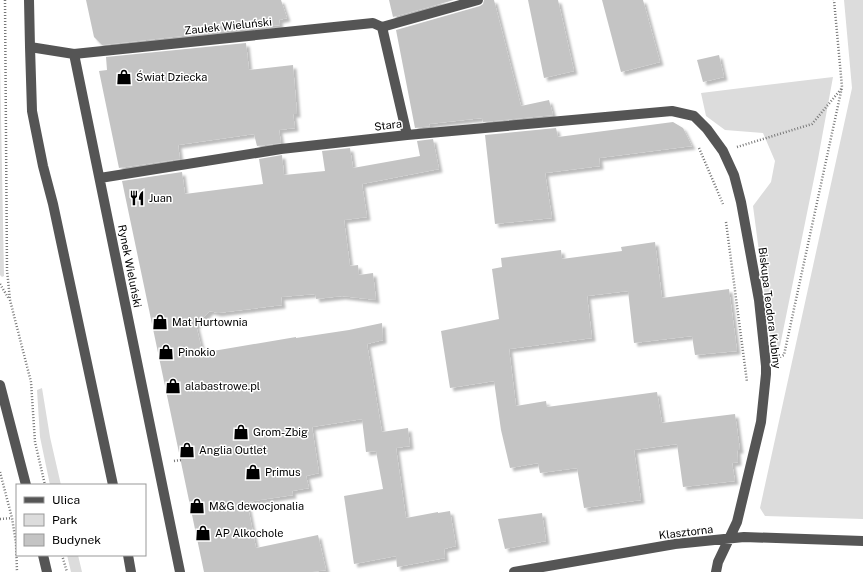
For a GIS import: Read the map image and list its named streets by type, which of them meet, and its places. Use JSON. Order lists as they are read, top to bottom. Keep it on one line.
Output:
{"streets":{"street":["Zaułek Wieluński","Stara","Rynek Wieluński","Biskupa Teodora Kubiny","Klasztorna"]},"crossings":[["Zaułek Wieluński","Rynek Wieluński"],["Stara","Rynek Wieluński"],["Stara","Biskupa Teodora Kubiny"],["Biskupa Teodora Kubiny","Klasztorna"]],"places":{"shop":["Świat Dziecka","Mat Hurtownia","Pinokio","alabastrowe.pl","Grom-Zbig","Anglia Outlet","Primus","M&G dewocjonalia","AP Alkochole"],"restaurant":["Juan"]},"legend":["Ulica","Park","Budynek"]}
